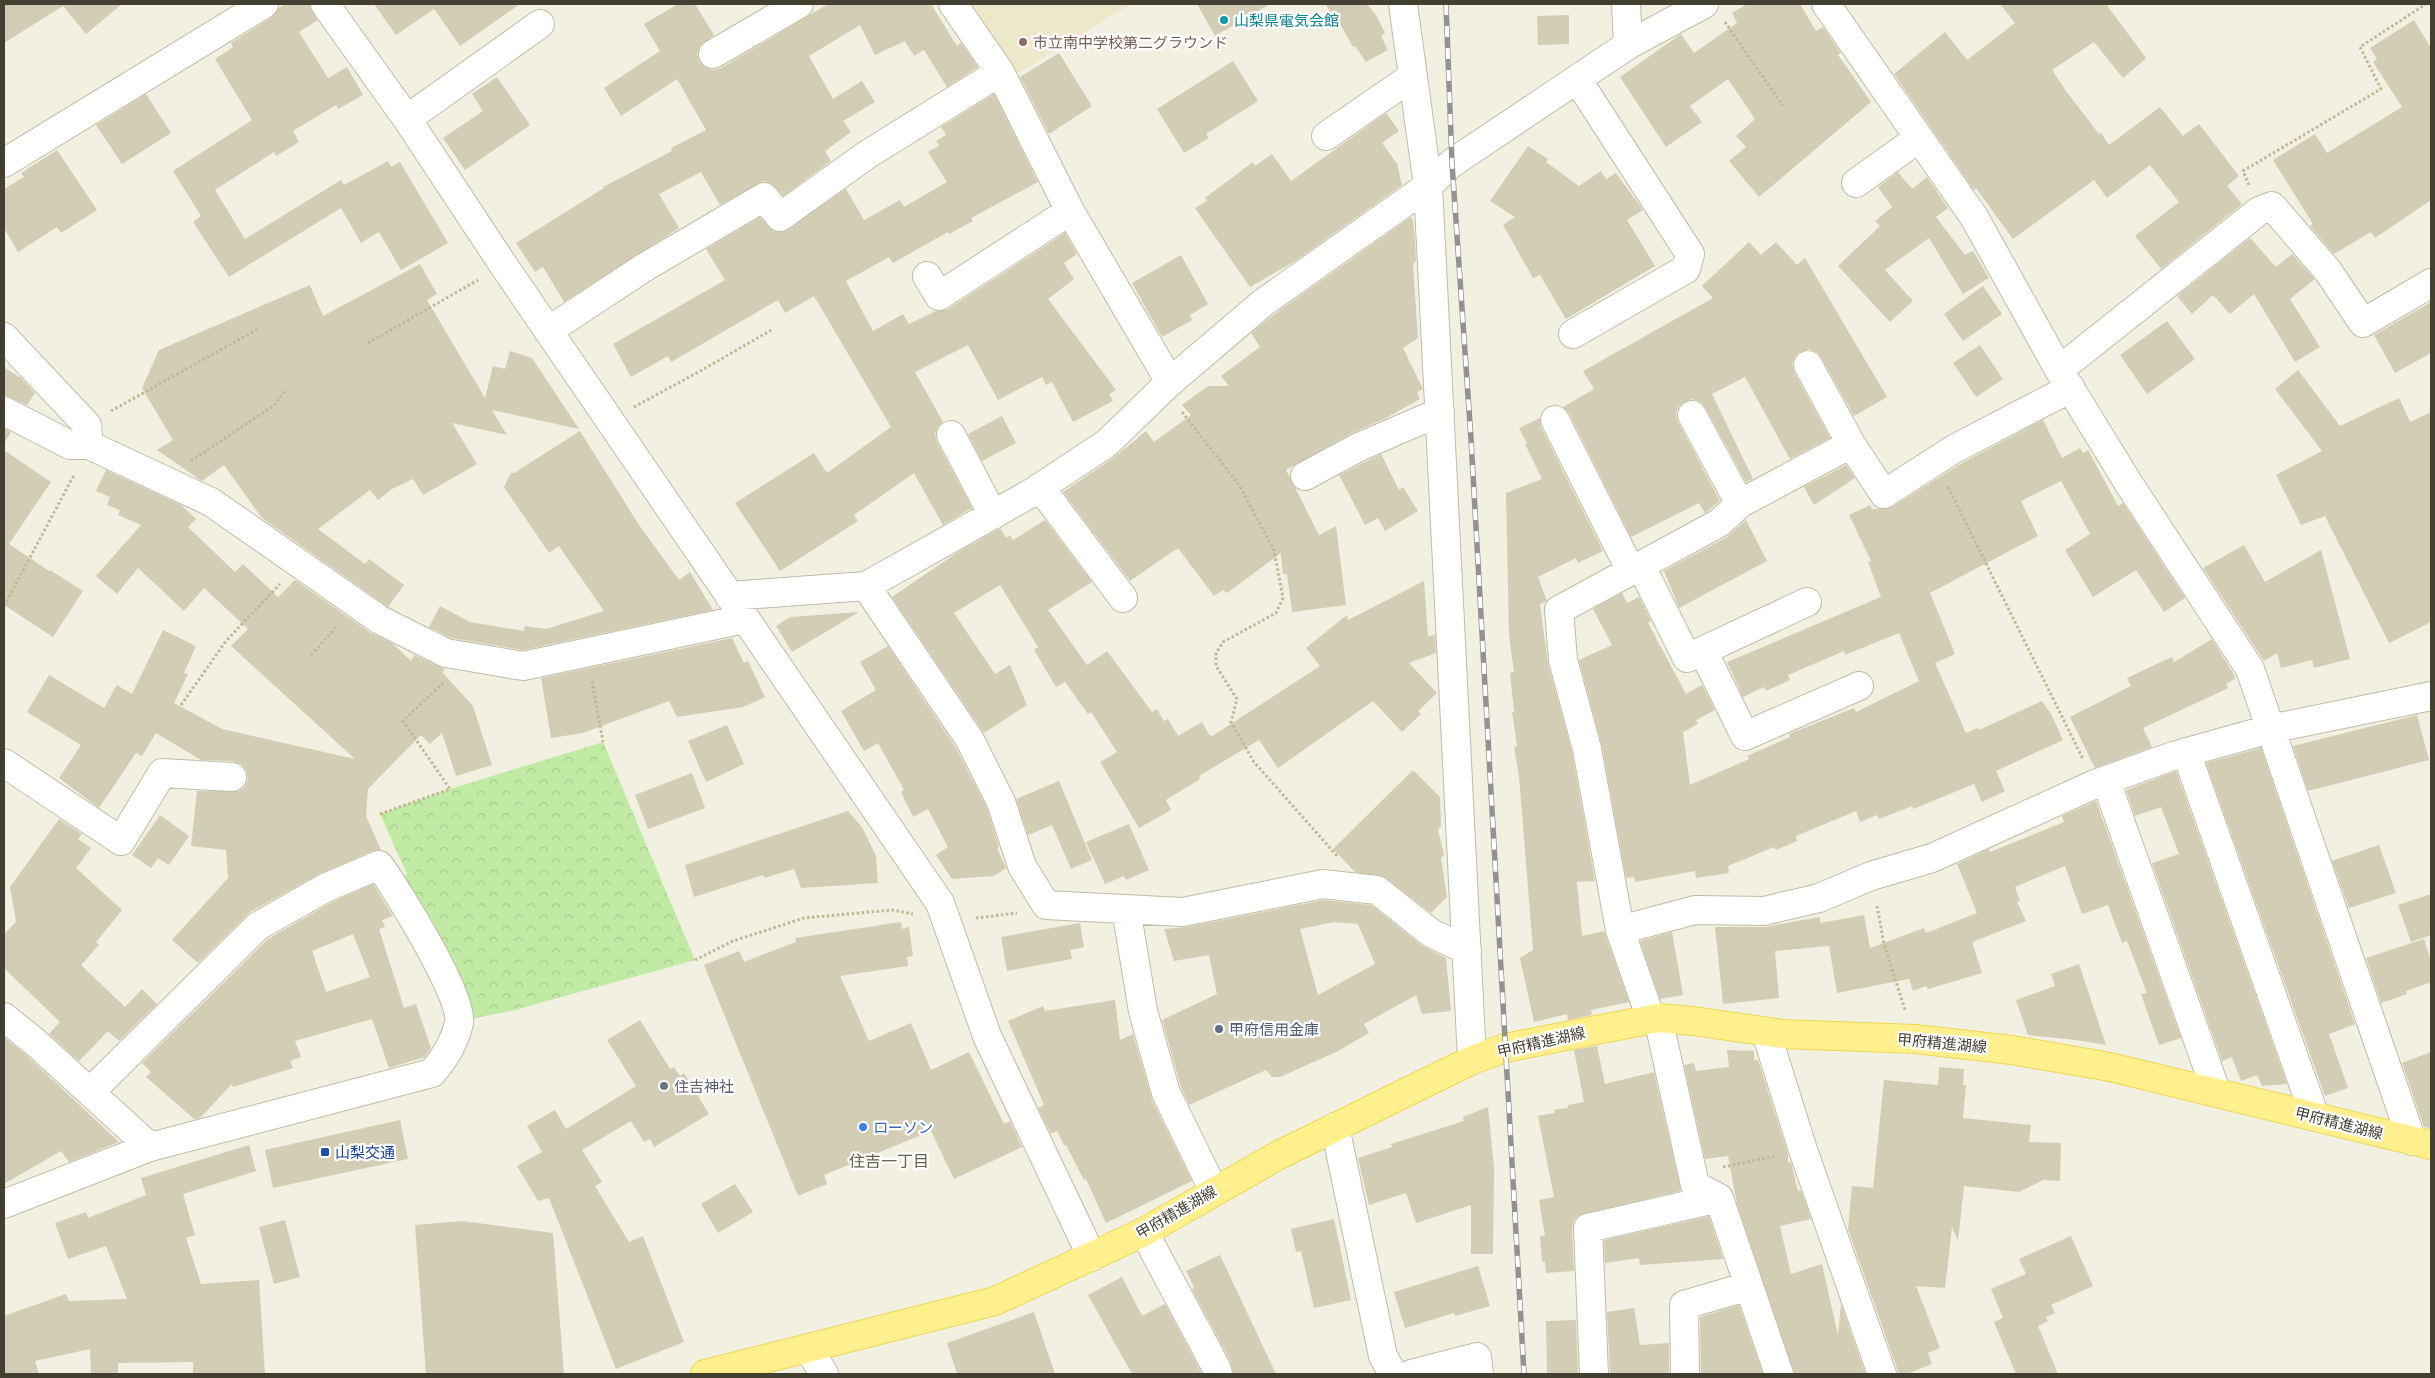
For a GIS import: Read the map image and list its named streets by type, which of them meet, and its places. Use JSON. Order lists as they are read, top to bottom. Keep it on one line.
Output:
{"streets":{"main road":["甲府精進湖線"]},"districts":["住吉一丁目"],"places":{"other":["山梨県電気会館","市立南中学校第二グラウンド","甲府信用金庫","住吉神社","ローソン"],"transit":["山梨交通"]}}
